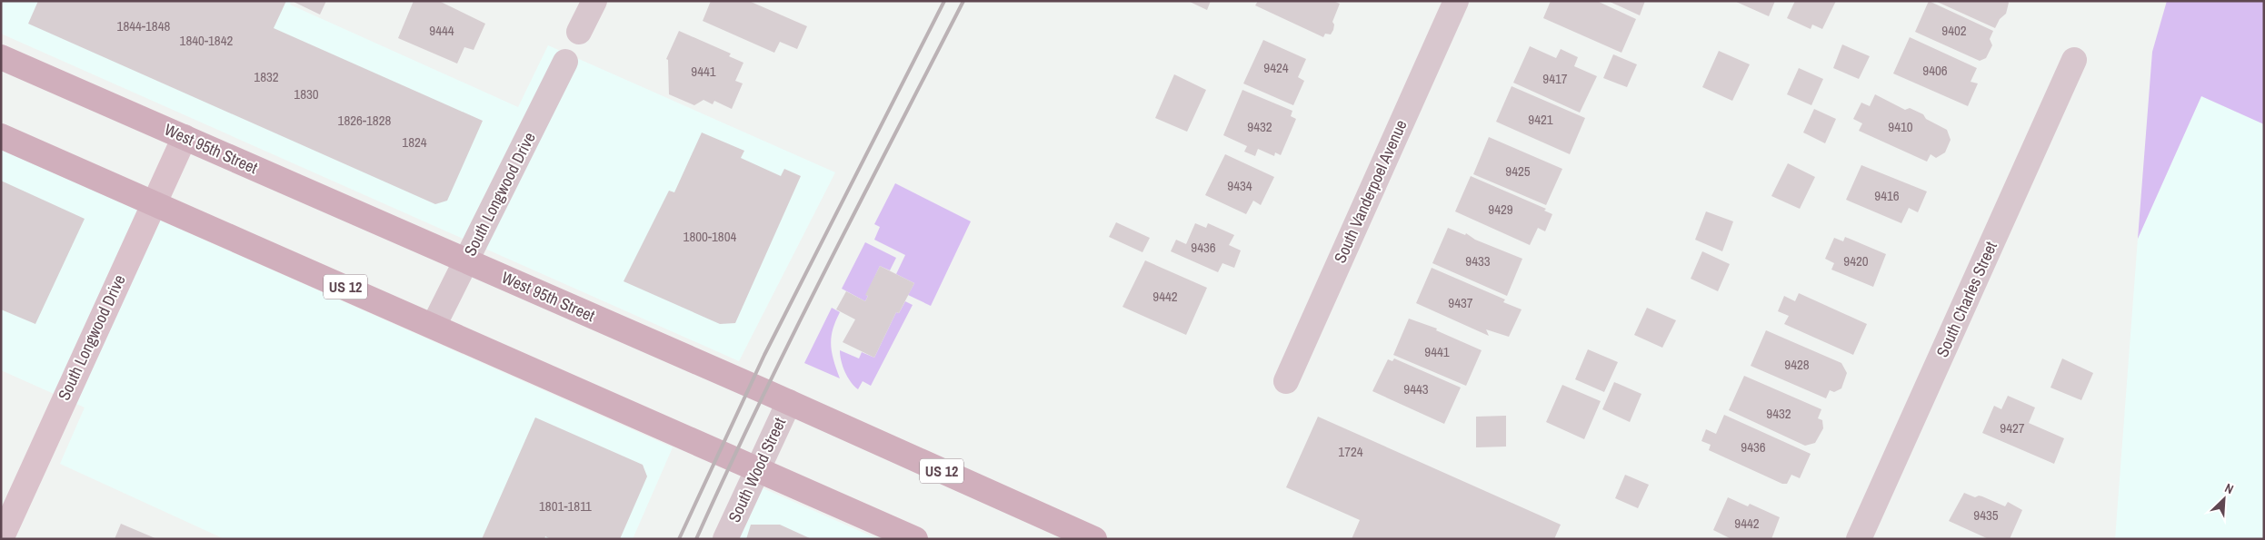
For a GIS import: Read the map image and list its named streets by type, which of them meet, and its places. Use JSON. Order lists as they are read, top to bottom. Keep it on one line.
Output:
{"streets":{"main road":["West 95th Street","US 12"],"street":["South Vanderpoel Avenue","South Longwood Drive","South Charles Street","South Wood Street"]},"crossings":[["West 95th Street","South Longwood Drive"],["West 95th Street","South Wood Street"],["South Longwood Drive","US 12"],["US 12","South Wood Street"]],"house_numbers":["1844-1848","9444","9402","1840-1842","9424","9406","9441","1832","9417","1830","9421","1826-1828","9432","9410","1824","9425","9434","9416","9429","1800-1804","9436","9433","9420","9442","9437","9441","9428","9443","9432","9427","9436","1724","1801-1811","9435","9442"],"north":"top right"}
